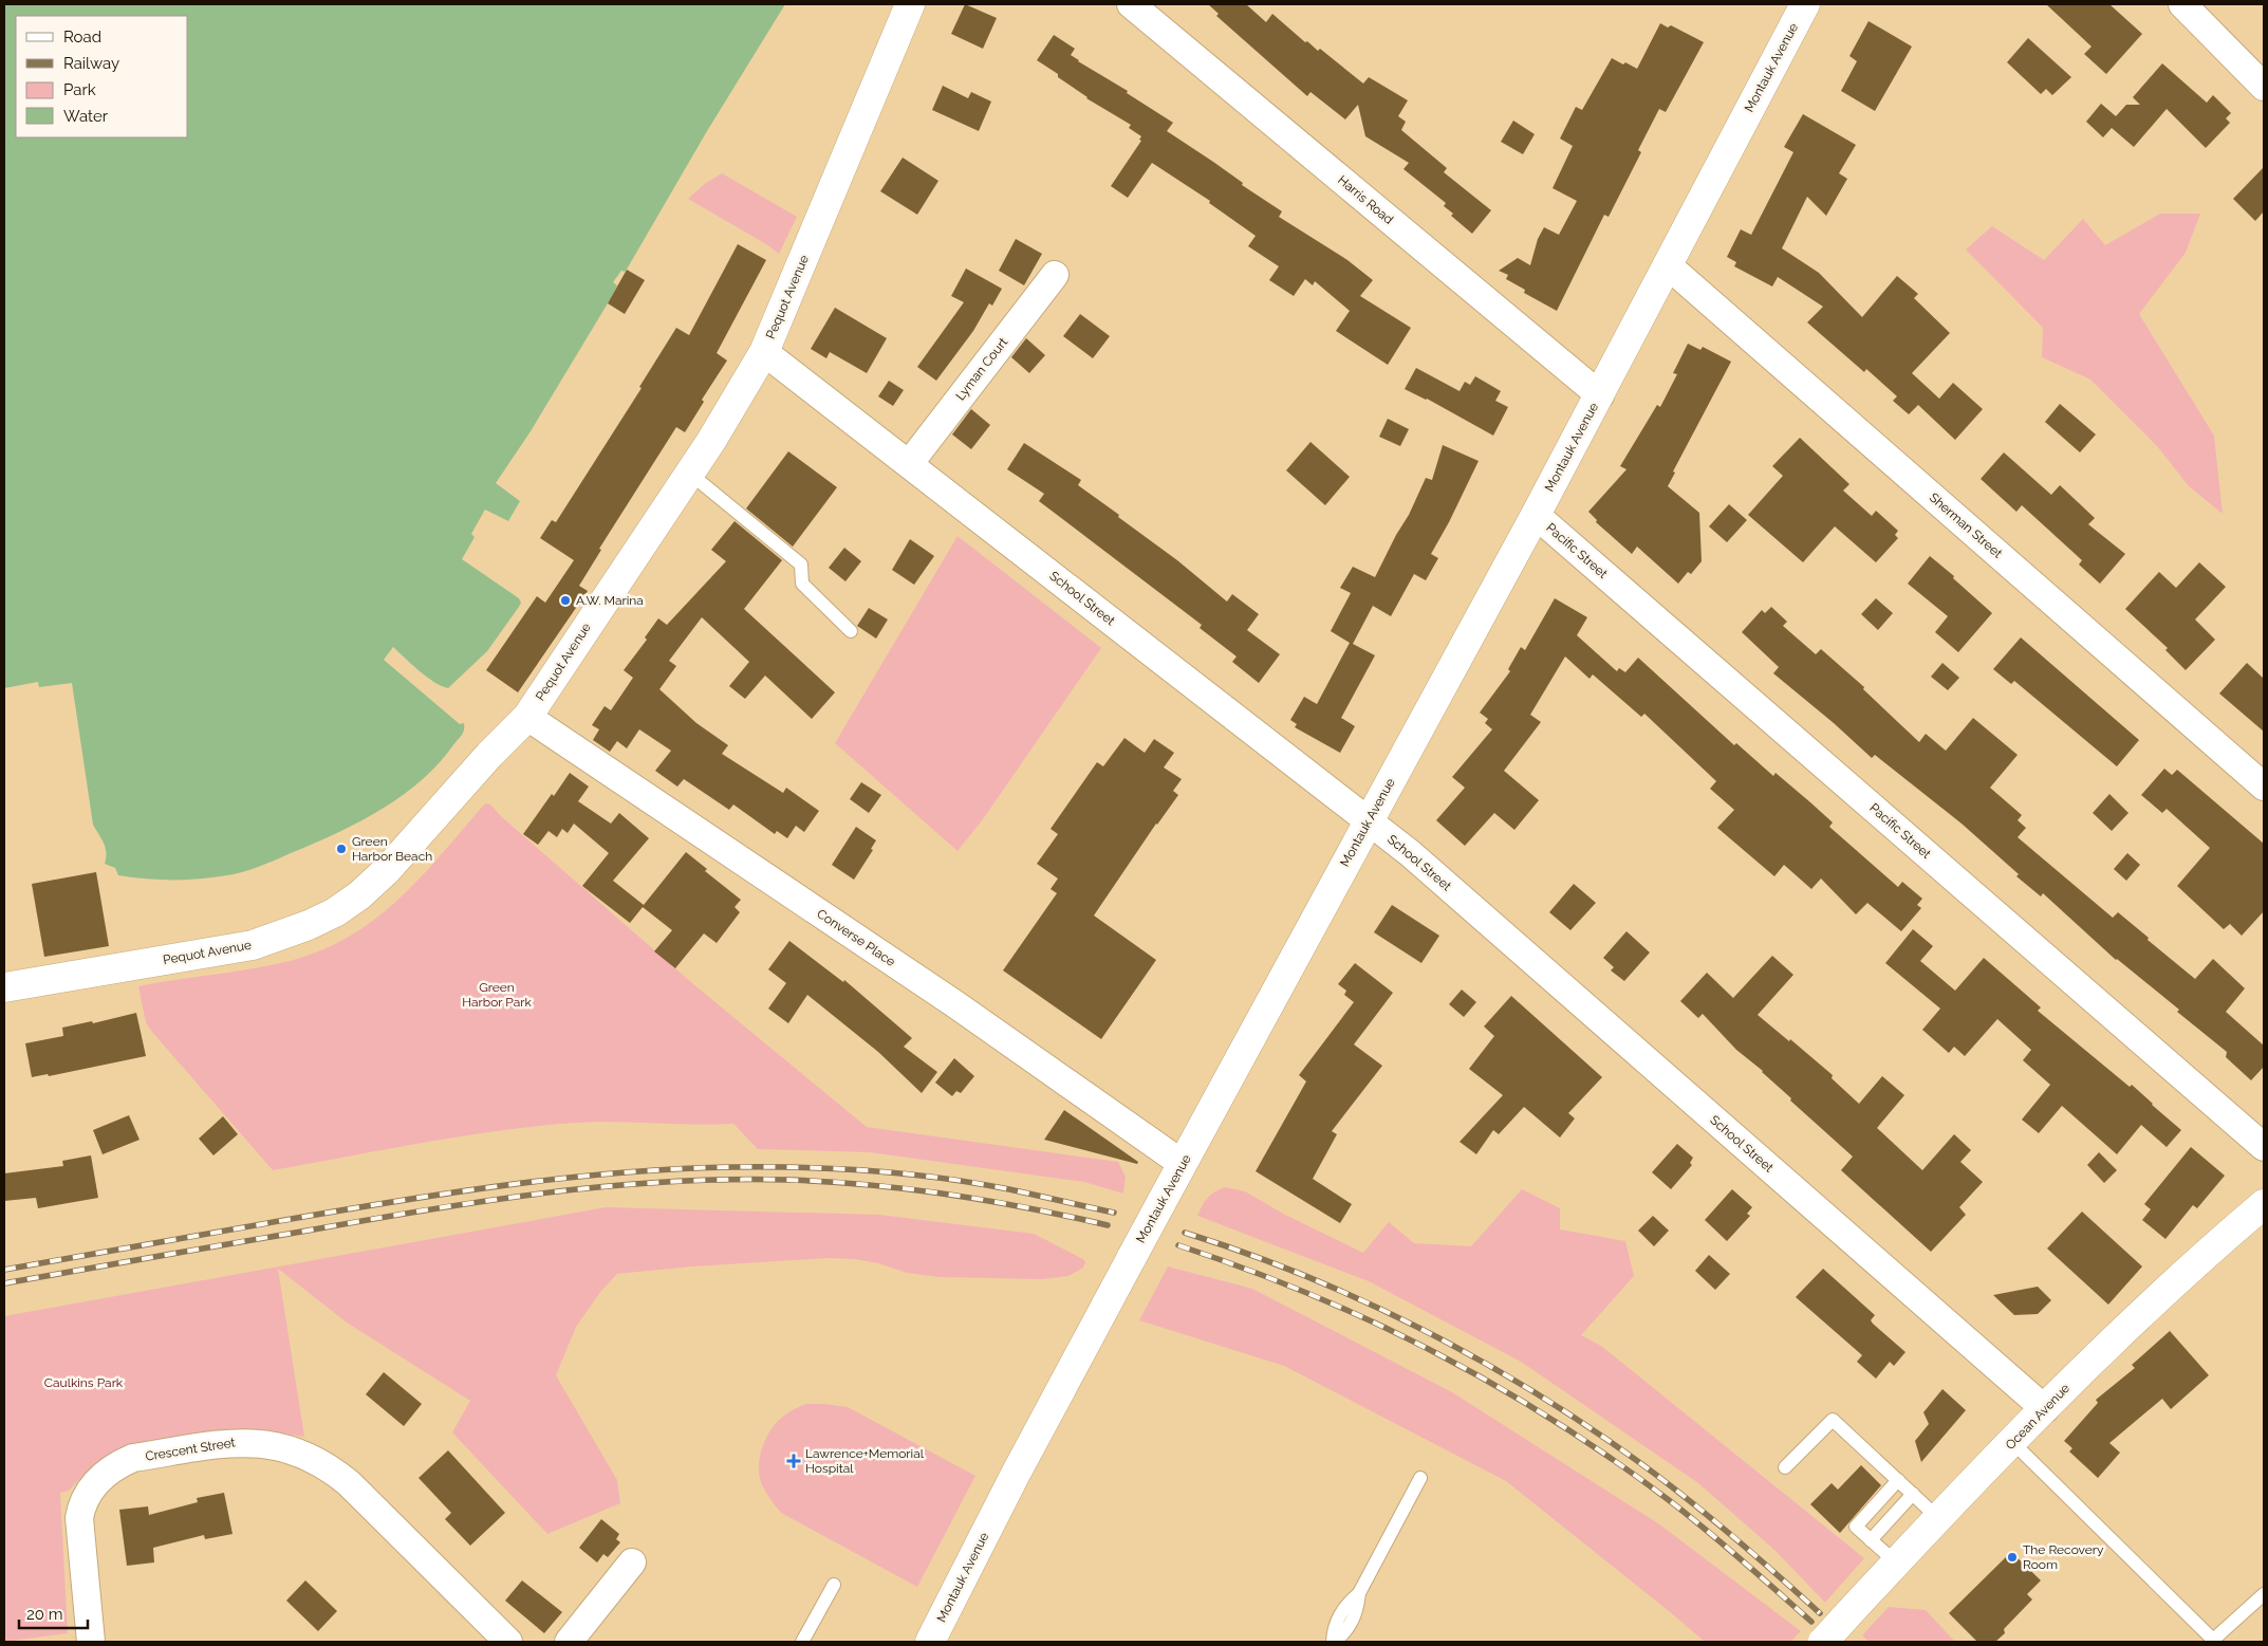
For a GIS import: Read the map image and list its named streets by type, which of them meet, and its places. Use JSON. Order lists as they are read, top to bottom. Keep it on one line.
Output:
{"streets":{"street":["Montauk Avenue","Harris Road","Pequot Avenue","Lyman Court","Sherman Street","Pacific Street","School Street","Converse Place","Ocean Avenue","Crescent Street"]},"crossings":[["Montauk Avenue","Harris Road"],["Montauk Avenue","Sherman Street"],["Montauk Avenue","Pacific Street"],["Montauk Avenue","School Street"],["Montauk Avenue","Converse Place"],["Pequot Avenue","School Street"],["Pequot Avenue","Converse Place"],["Lyman Court","School Street"],["School Street","Ocean Avenue"]],"parks":["Green Harbor Park","Caulkins Park"],"places":{"other":["A.W. Marina","Green Harbor Beach","The Recovery Room"],"health":["Lawrence+Memorial Hospital"]},"legend":["Road","Railway","Park","Water"],"scale_bar":"20 m"}
